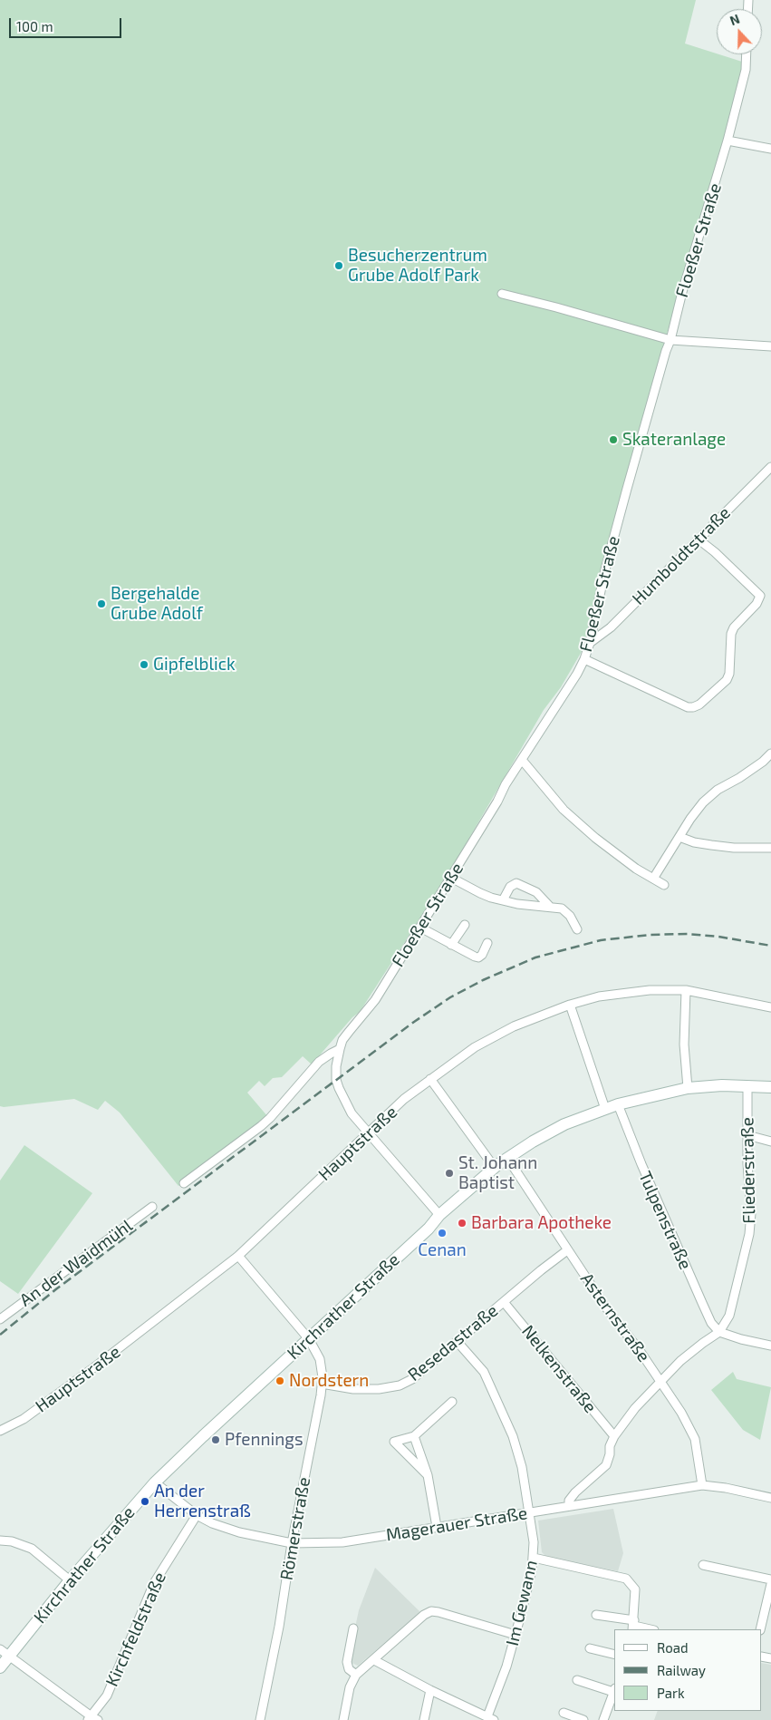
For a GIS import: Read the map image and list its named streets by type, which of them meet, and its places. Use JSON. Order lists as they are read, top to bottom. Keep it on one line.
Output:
{"streets":{"main road":["Kirchrather Straße"],"street":["Floeßer Straße","Humboldtstraße","Hauptstraße","Fliederstraße","Tulpenstraße","An der Waidmühl","Asternstraße","Resedastraße","Nelkenstraße","Magerauer Straße","Römerstraße","Im Gewann","Kirchfeldstraße"]},"crossings":[["Floeßer Straße","Humboldtstraße"],["Floeßer Straße","Hauptstraße"],["Floeßer Straße","Kirchrather Straße"],["Hauptstraße","Römerstraße"],["Fliederstraße","Tulpenstraße"],["Fliederstraße","Kirchrather Straße"],["Tulpenstraße","Kirchrather Straße"],["Kirchrather Straße","Asternstraße"],["Kirchrather Straße","Magerauer Straße"],["Kirchrather Straße","Römerstraße"],["Asternstraße","Resedastraße"],["Asternstraße","Magerauer Straße"],["Resedastraße","Nelkenstraße"],["Resedastraße","Römerstraße"],["Resedastraße","Im Gewann"],["Magerauer Straße","Römerstraße"],["Magerauer Straße","Im Gewann"],["Magerauer Straße","Kirchfeldstraße"]],"places":["Besucherzentrum Grube Adolf Park","Skateranlage","Bergehalde Grube Adolf","Gipfelblick","St. Johann Baptist","Barbara Apotheke","Cenan","Nordstern","Pfennings","An der Herrenstraß"],"legend":["Road","Railway","Park"],"scale_bar":"100 m","north":"top"}
